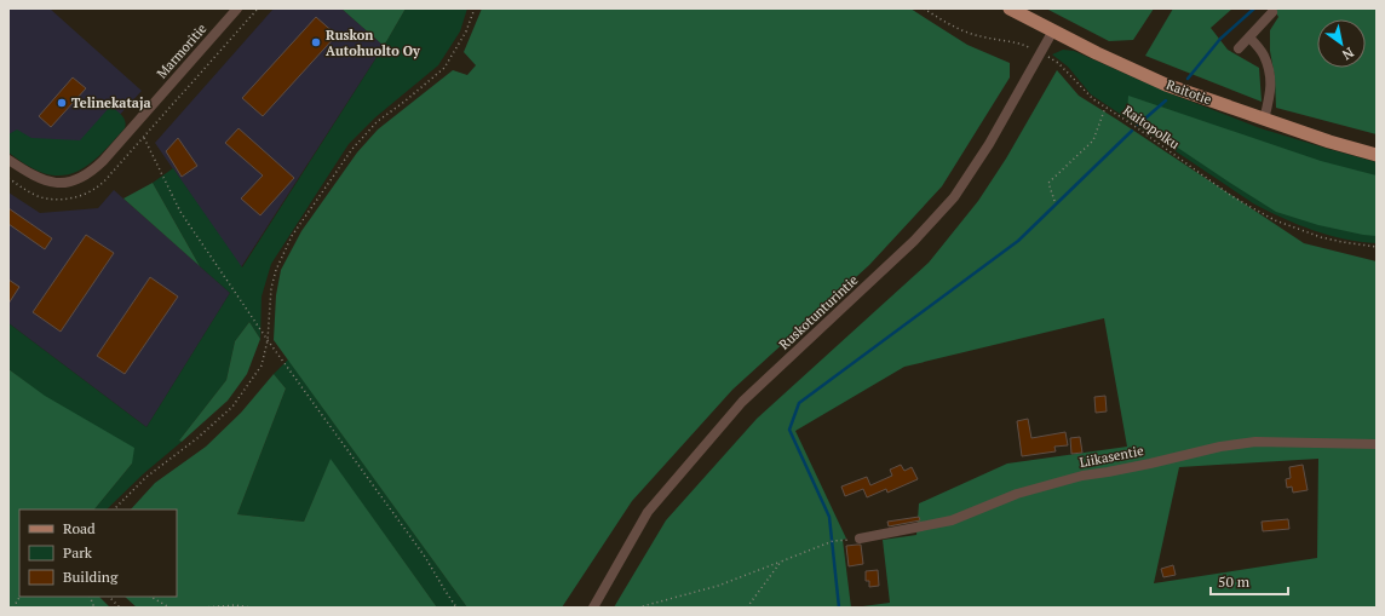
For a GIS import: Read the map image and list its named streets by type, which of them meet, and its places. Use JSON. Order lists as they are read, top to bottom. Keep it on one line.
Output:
{"streets":{"main road":["Raitotie"],"street":["Marmoritie","Ruskotunturintie","Liikasentie"],"path":["Raitopolku"]},"crossings":[["Raitotie","Ruskotunturintie"],["Raitopolku","Ruskotunturintie"]],"places":["Ruskon Autohuolto Oy","Telinekataja"],"legend":["Road","Park","Building"],"scale_bar":"50 m","north":"bottom right"}
